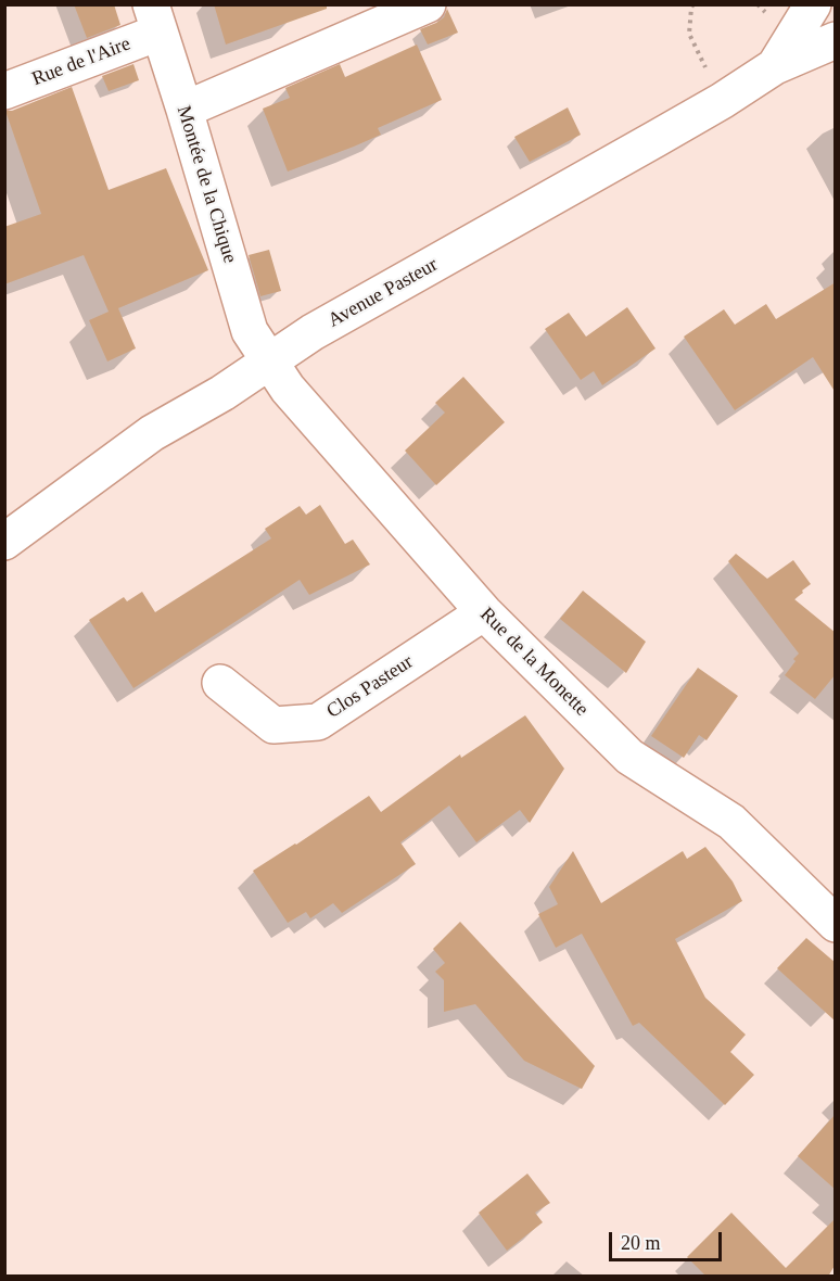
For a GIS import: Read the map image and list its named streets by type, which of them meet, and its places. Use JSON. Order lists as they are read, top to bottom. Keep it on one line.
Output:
{"streets":{"street":["Rue de l'Aire","Montée de la Chique","Avenue Pasteur","Rue de la Monette","Clos Pasteur"]},"crossings":[["Rue de l'Aire","Montée de la Chique"],["Montée de la Chique","Avenue Pasteur"],["Montée de la Chique","Rue de la Monette"],["Avenue Pasteur","Rue de la Monette"],["Rue de la Monette","Clos Pasteur"]],"scale_bar":"20 m"}
